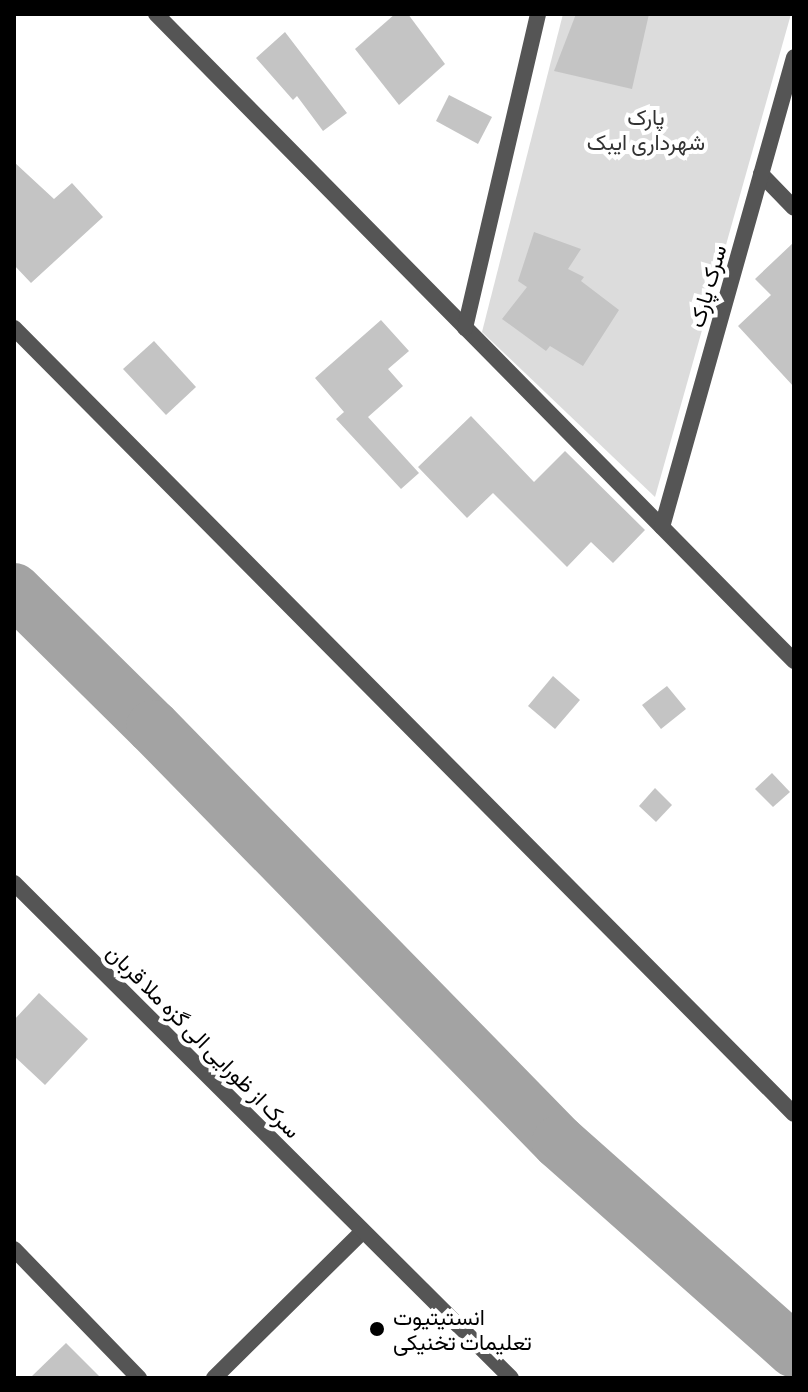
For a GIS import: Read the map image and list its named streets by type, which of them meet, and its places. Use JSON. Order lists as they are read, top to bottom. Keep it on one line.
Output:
{"streets":{"street":["سرک پارک","سرک از ظورایی الی گزه ملا قربان"]},"parks":["پارک شهرداری ایبک"],"places":["انستیتیوت تعلیمات تخنیکی"]}
